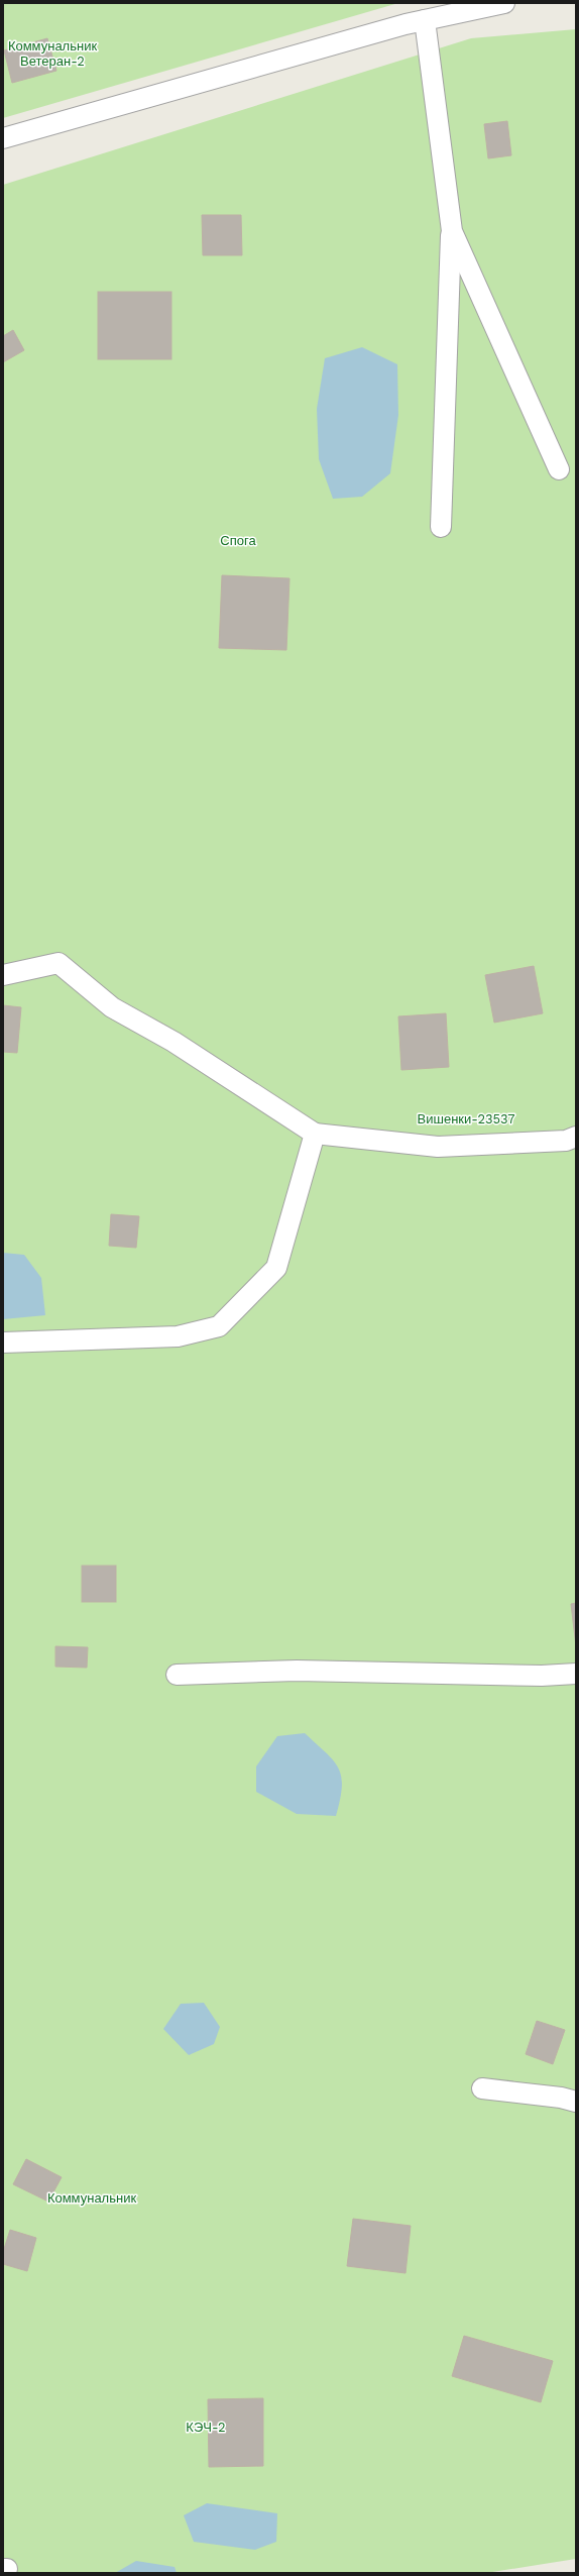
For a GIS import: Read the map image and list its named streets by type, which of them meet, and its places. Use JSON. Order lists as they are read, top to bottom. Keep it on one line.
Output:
{"parks":["Коммунальник Ветеран-2","Спога","Вишенки-23537","Коммунальник","КЭЧ-2"]}
